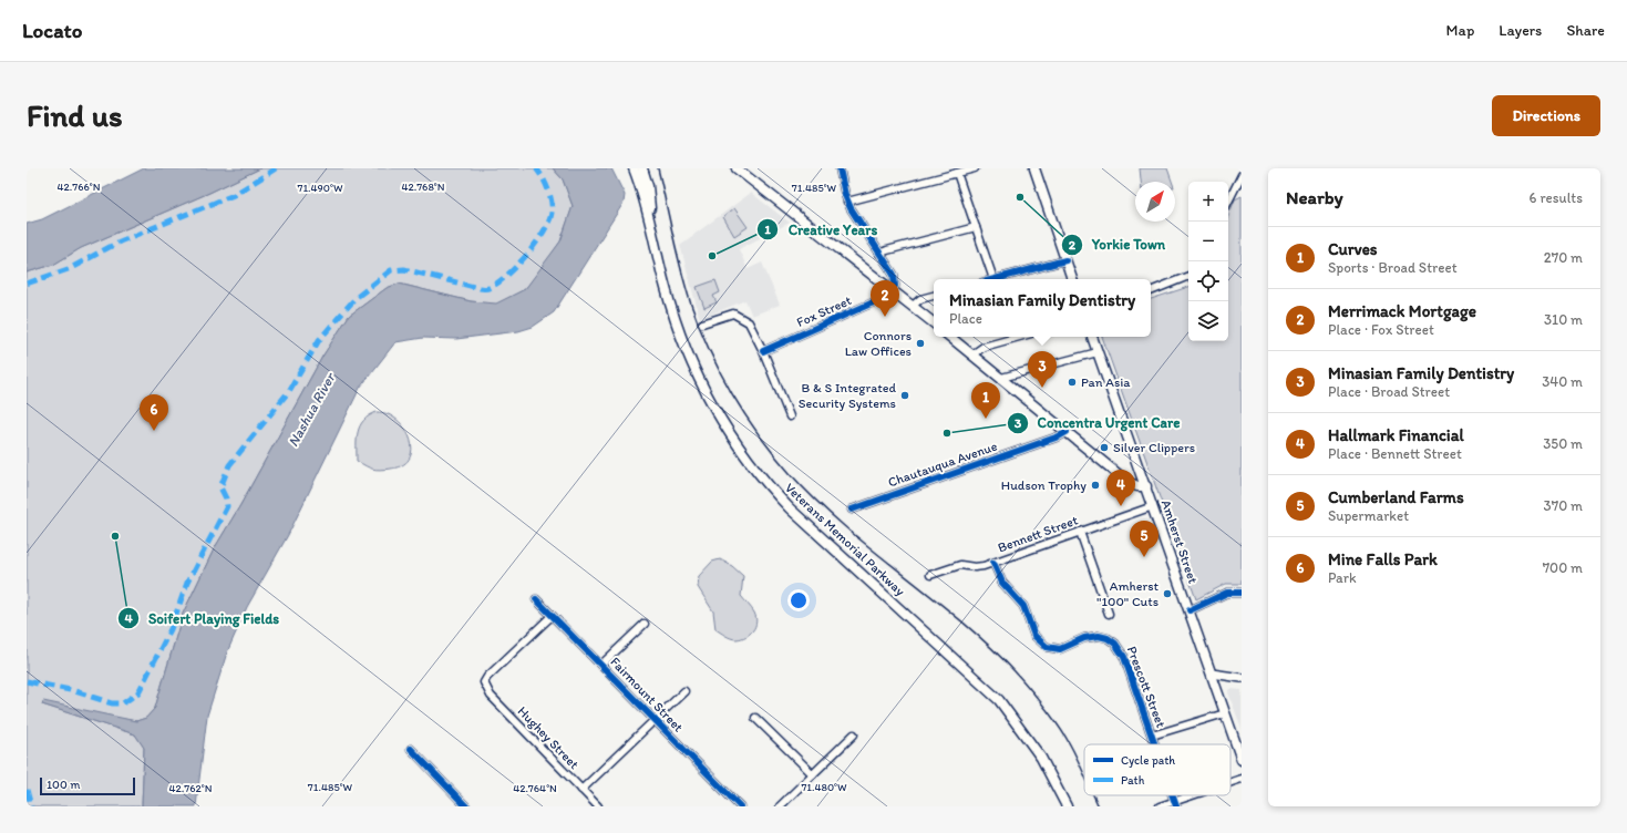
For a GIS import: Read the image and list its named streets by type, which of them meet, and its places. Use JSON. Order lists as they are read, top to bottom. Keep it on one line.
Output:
{"streets":{"main road":["Veterans Memorial Parkway","Amherst Street"],"street":["Fox Street","Chautauqua Avenue","Bennett Street","Prescott Street","Fairmount Street","Hughey Street"]},"crossings":[["Bennett Street","Amherst Street"],["Bennett Street","Prescott Street"],["Fairmount Street","Hughey Street"]],"water":["Nashua River"],"places":["Yorkie Town","Creative Years","Connors Law Offices","Pan Asia","B & S Integrated Security Systems","Concentra Urgent Care","Silver Clippers","Hudson Trophy","Soifert Playing Fields","Amherst \"100\" Cuts"],"legend":["Cycle path","Path"],"scale_bar":"100 m","north":"top right","page":{"header":"Locato","nav":["Map","Layers","Share"],"buttons":"Directions","title":"Find us","heading":["Nearby","6 results"],"map_buttons":["+","−"],"list":[{"mark":"1","name":"Curves","note":"Sports · Broad Street","value":"270 m"},{"mark":"2","name":"Merrimack Mortgage","note":"Place · Fox Street","value":"310 m"},{"mark":"3","name":"Minasian Family Dentistry","note":"Place · Broad Street","value":"340 m"},{"mark":"4","name":"Hallmark Financial","note":"Place · Bennett Street","value":"350 m"},{"mark":"5","name":"Cumberland Farms","note":"Supermarket","value":"370 m"},{"mark":"6","name":"Mine Falls Park","note":"Park","value":"700 m"}],"popup":["Minasian Family Dentistry","Place"],"pins":["2","3","1","6","4","5"],"scale":"100 m"},"coordinates":["42.766°N","42.768°N","71.490°W","71.485°W","71.480°W","42.762°N","42.764°N"]}
